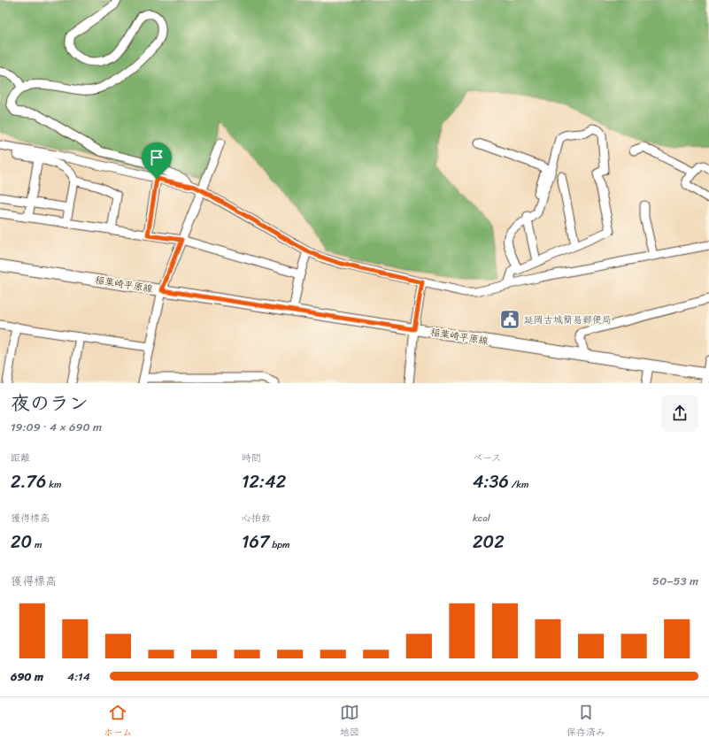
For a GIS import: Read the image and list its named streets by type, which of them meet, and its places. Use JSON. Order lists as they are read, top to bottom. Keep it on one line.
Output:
{"streets":{"main road":["稲葉崎平原線"]},"places":{"public building":["延岡古城簡易郵便局"]},"page":{"heading":["夜のラン","19:09 · 4 × 690 m"],"stats":[["距離","2.76 km"],["時間","12:42"],["ペース","4:36 /km"],["獲得標高","20 m"],["心拍数","167 bpm"],["kcal","202"]],"chart":["獲得標高","50–53 m"],"list":[{"name":"690 m","note":"4:14"}],"tabs":["ホーム","地図","保存済み"]}}
